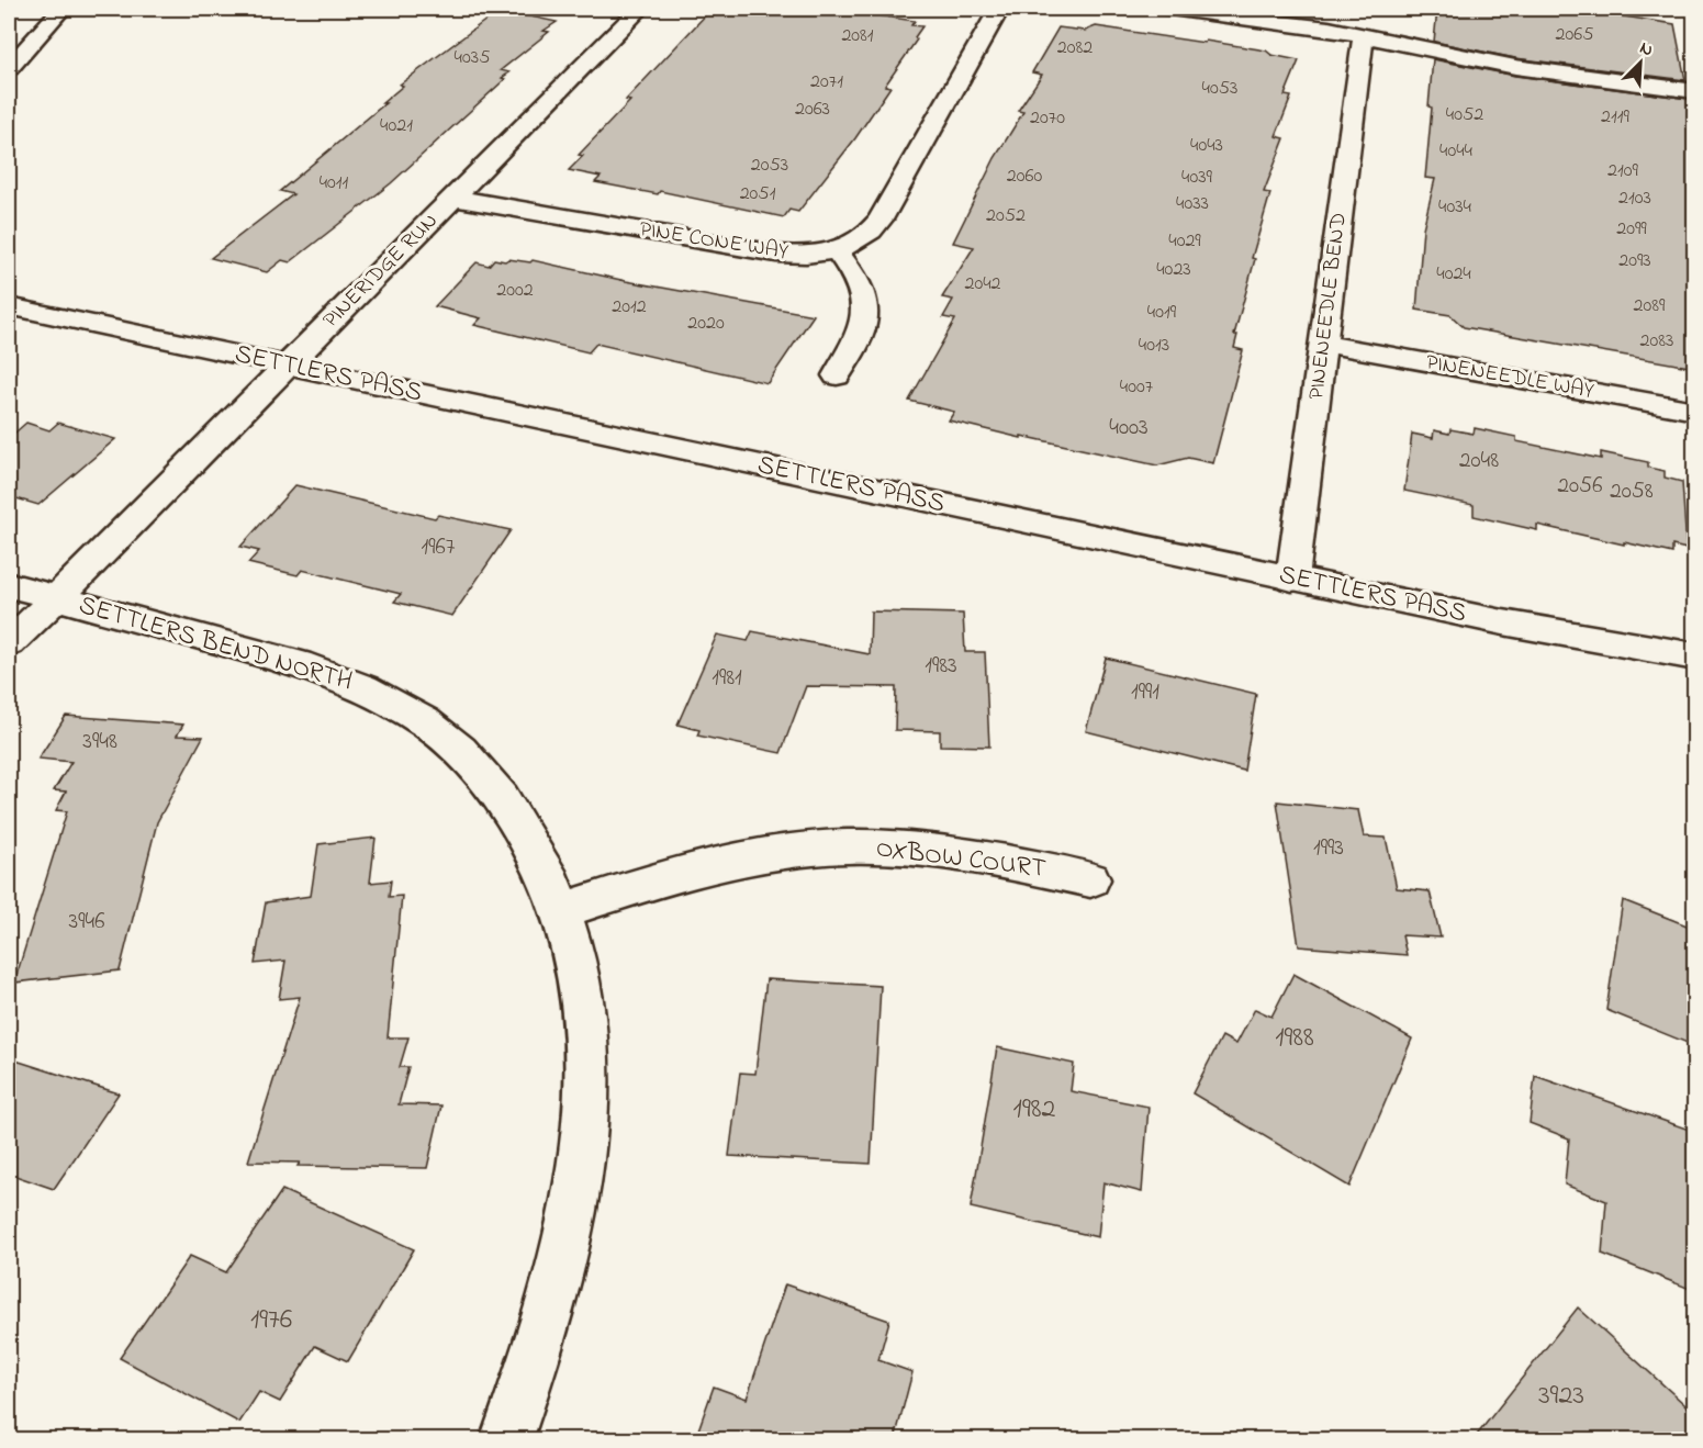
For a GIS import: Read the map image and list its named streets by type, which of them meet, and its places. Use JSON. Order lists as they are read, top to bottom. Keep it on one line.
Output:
{"streets":{"street":["PINE CONE WAY","PINERIDGE RUN","PINENEEDLE BEND","SETTLERS PASS","PINENEEDLE WAY","SETTLERS BEND NORTH","OXBOW COURT"]},"crossings":[["PINE CONE WAY","PINERIDGE RUN"],["PINERIDGE RUN","SETTLERS PASS"],["PINERIDGE RUN","SETTLERS BEND NORTH"],["PINENEEDLE BEND","SETTLERS PASS"],["PINENEEDLE BEND","PINENEEDLE WAY"],["SETTLERS BEND NORTH","OXBOW COURT"]],"house_numbers":["2065","2081","2082","4035","2071","4053","2063","4052","2119","2070","4021","4043","4044","2053","2109","2060","4039","4011","2051","2103","4033","4034","2052","2099","4029","2093","4023","4024","2042","2002","2089","2012","4019","2020","2083","4013","4007","4003","2048","2056","2058","1967","1983","1981","1991","3948","1993","3946","1988","1982","1976","3923"],"north":"top right"}
